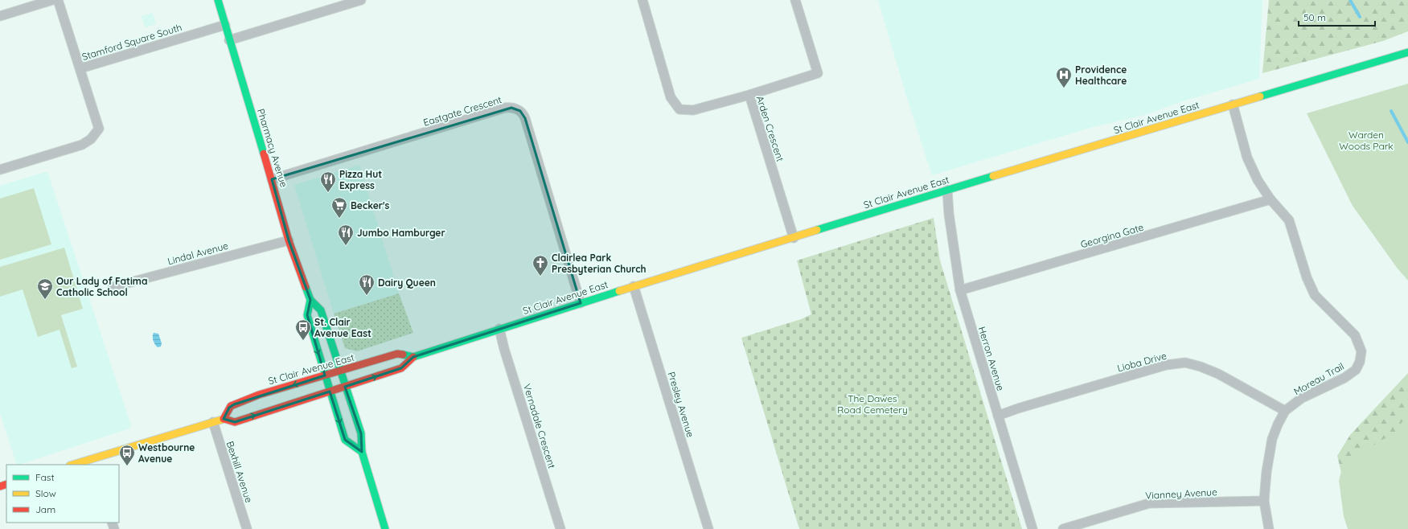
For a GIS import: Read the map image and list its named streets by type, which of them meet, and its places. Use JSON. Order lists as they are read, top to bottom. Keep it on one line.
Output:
{"streets":{"main road":["St Clair Avenue East","Pharmacy Avenue"],"street":["Stamford Square South","Eastgate Crescent","Arden Crescent","Georgina Gate","Lindal Avenue","Herron Avenue","Lioba Drive","Moreau Trail","Presley Avenue","Vernadale Crescent","Bexhill Avenue","Vianney Avenue"]},"crossings":[["Stamford Square South","Pharmacy Avenue"],["Eastgate Crescent","St Clair Avenue East"],["Eastgate Crescent","Pharmacy Avenue"],["St Clair Avenue East","Arden Crescent"],["St Clair Avenue East","Pharmacy Avenue"],["St Clair Avenue East","Herron Avenue"],["St Clair Avenue East","Moreau Trail"],["St Clair Avenue East","Presley Avenue"],["St Clair Avenue East","Vernadale Crescent"],["St Clair Avenue East","Bexhill Avenue"],["Pharmacy Avenue","Lindal Avenue"],["Georgina Gate","Herron Avenue"],["Georgina Gate","Moreau Trail"],["Herron Avenue","Lioba Drive"],["Lioba Drive","Moreau Trail"],["Moreau Trail","Vianney Avenue"]],"parks":["Warden Woods Park","The Dawes Road Cemetery"],"places":{"hospital":["Providence Healthcare"],"restaurant":["Pizza Hut Express","Jumbo Hamburger","Dairy Queen"],"supermarket":["Becker's"],"church":["Clairlea Park Presbyterian Church"],"school or university":["Our Lady of Fatima Catholic School"],"bus stop":["St. Clair Avenue East","Westbourne Avenue"]},"legend":["Fast","Slow","Jam"],"scale_bar":"50 m"}
